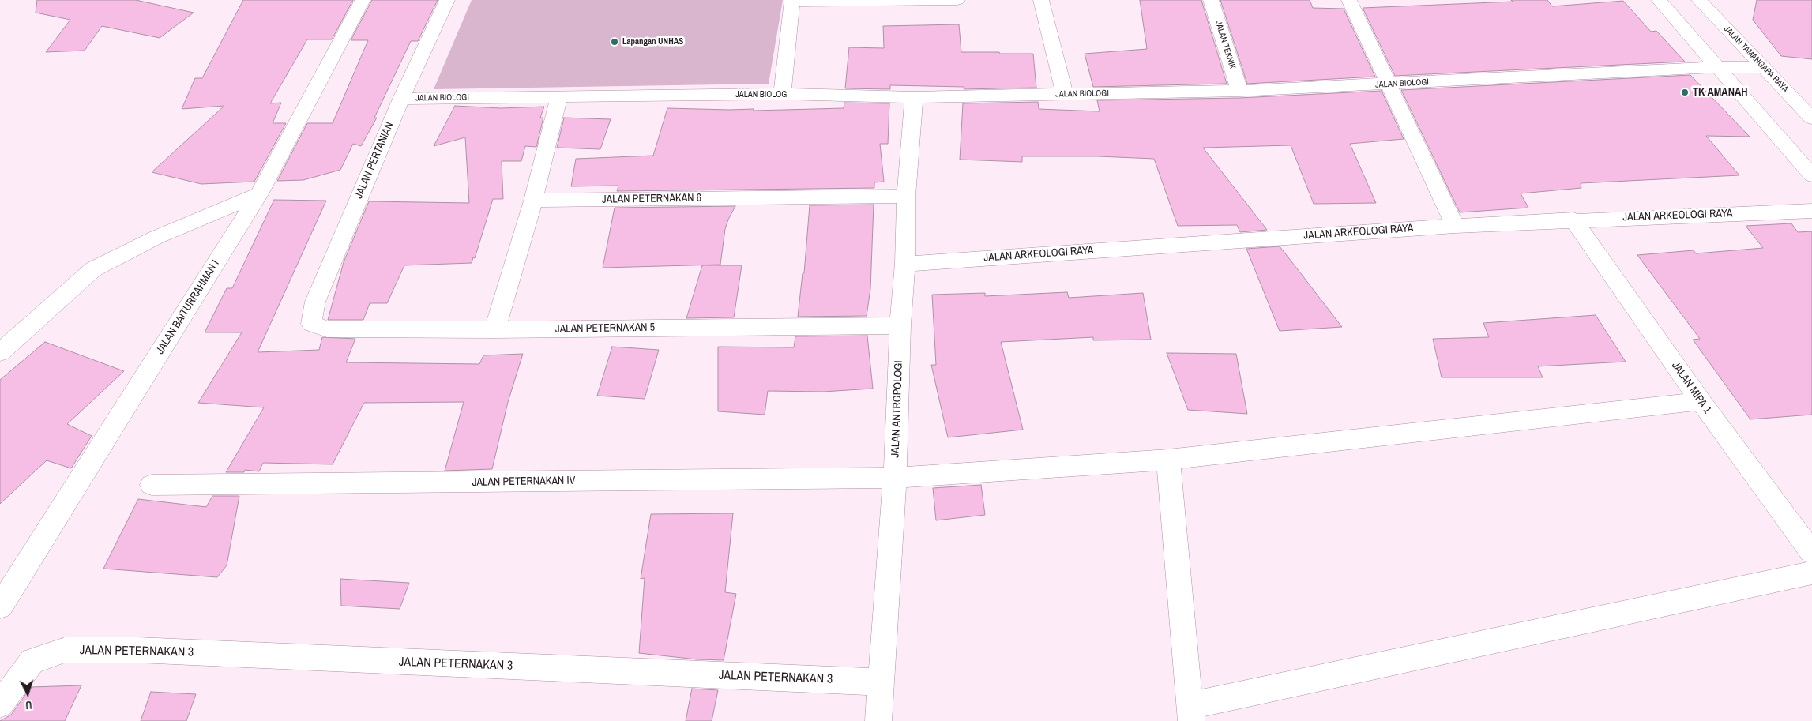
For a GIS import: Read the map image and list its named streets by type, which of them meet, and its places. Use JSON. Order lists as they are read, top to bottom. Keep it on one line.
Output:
{"streets":{"street":["JALAN TEKNIK","JALAN TAMANGAPA RAYA","JALAN BIOLOGI","JALAN PERTANIAN","JALAN PETERNAKAN 6","JALAN ARKEOLOGI RAYA","JALAN BAITURRAHMAN I","JALAN PETERNAKAN 5","JALAN MIPA 1","JALAN ANTROPOLOGI","JALAN PETERNAKAN IV","JALAN PETERNAKAN 3"]},"crossings":[["JALAN TEKNIK","JALAN BIOLOGI"],["JALAN TAMANGAPA RAYA","JALAN BIOLOGI"],["JALAN BIOLOGI","JALAN PERTANIAN"],["JALAN BIOLOGI","JALAN ANTROPOLOGI"],["JALAN PERTANIAN","JALAN PETERNAKAN 5"],["JALAN PETERNAKAN 6","JALAN ANTROPOLOGI"],["JALAN ARKEOLOGI RAYA","JALAN MIPA 1"],["JALAN ARKEOLOGI RAYA","JALAN ANTROPOLOGI"],["JALAN PETERNAKAN 5","JALAN ANTROPOLOGI"],["JALAN MIPA 1","JALAN PETERNAKAN IV"],["JALAN ANTROPOLOGI","JALAN PETERNAKAN IV"],["JALAN ANTROPOLOGI","JALAN PETERNAKAN 3"]],"places":["Lapangan UNHAS","TK AMANAH"],"north":"bottom"}
